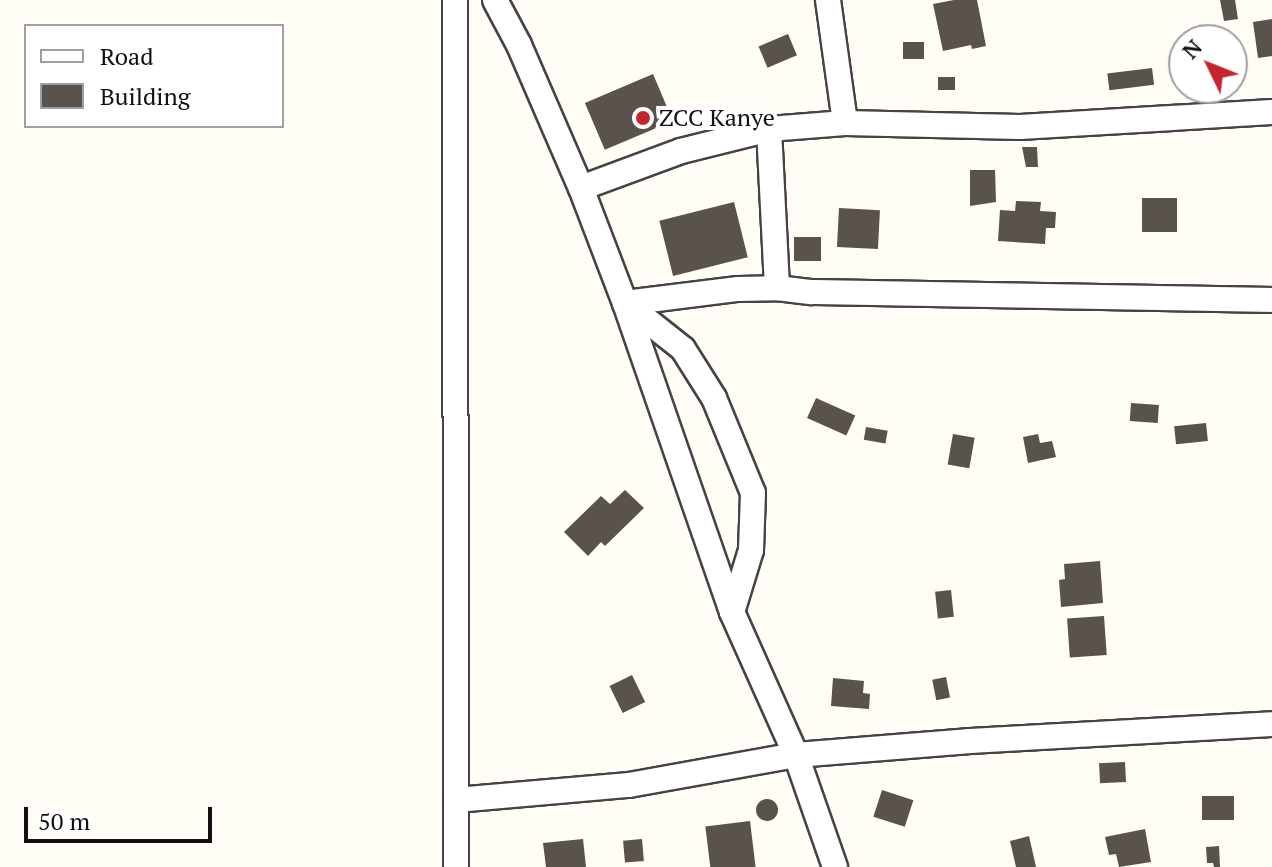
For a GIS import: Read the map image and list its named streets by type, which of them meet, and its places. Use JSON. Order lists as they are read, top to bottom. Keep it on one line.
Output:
{"places":["ZCC Kanye"],"legend":["Road","Building"],"scale_bar":"50 m","north":"top left"}
